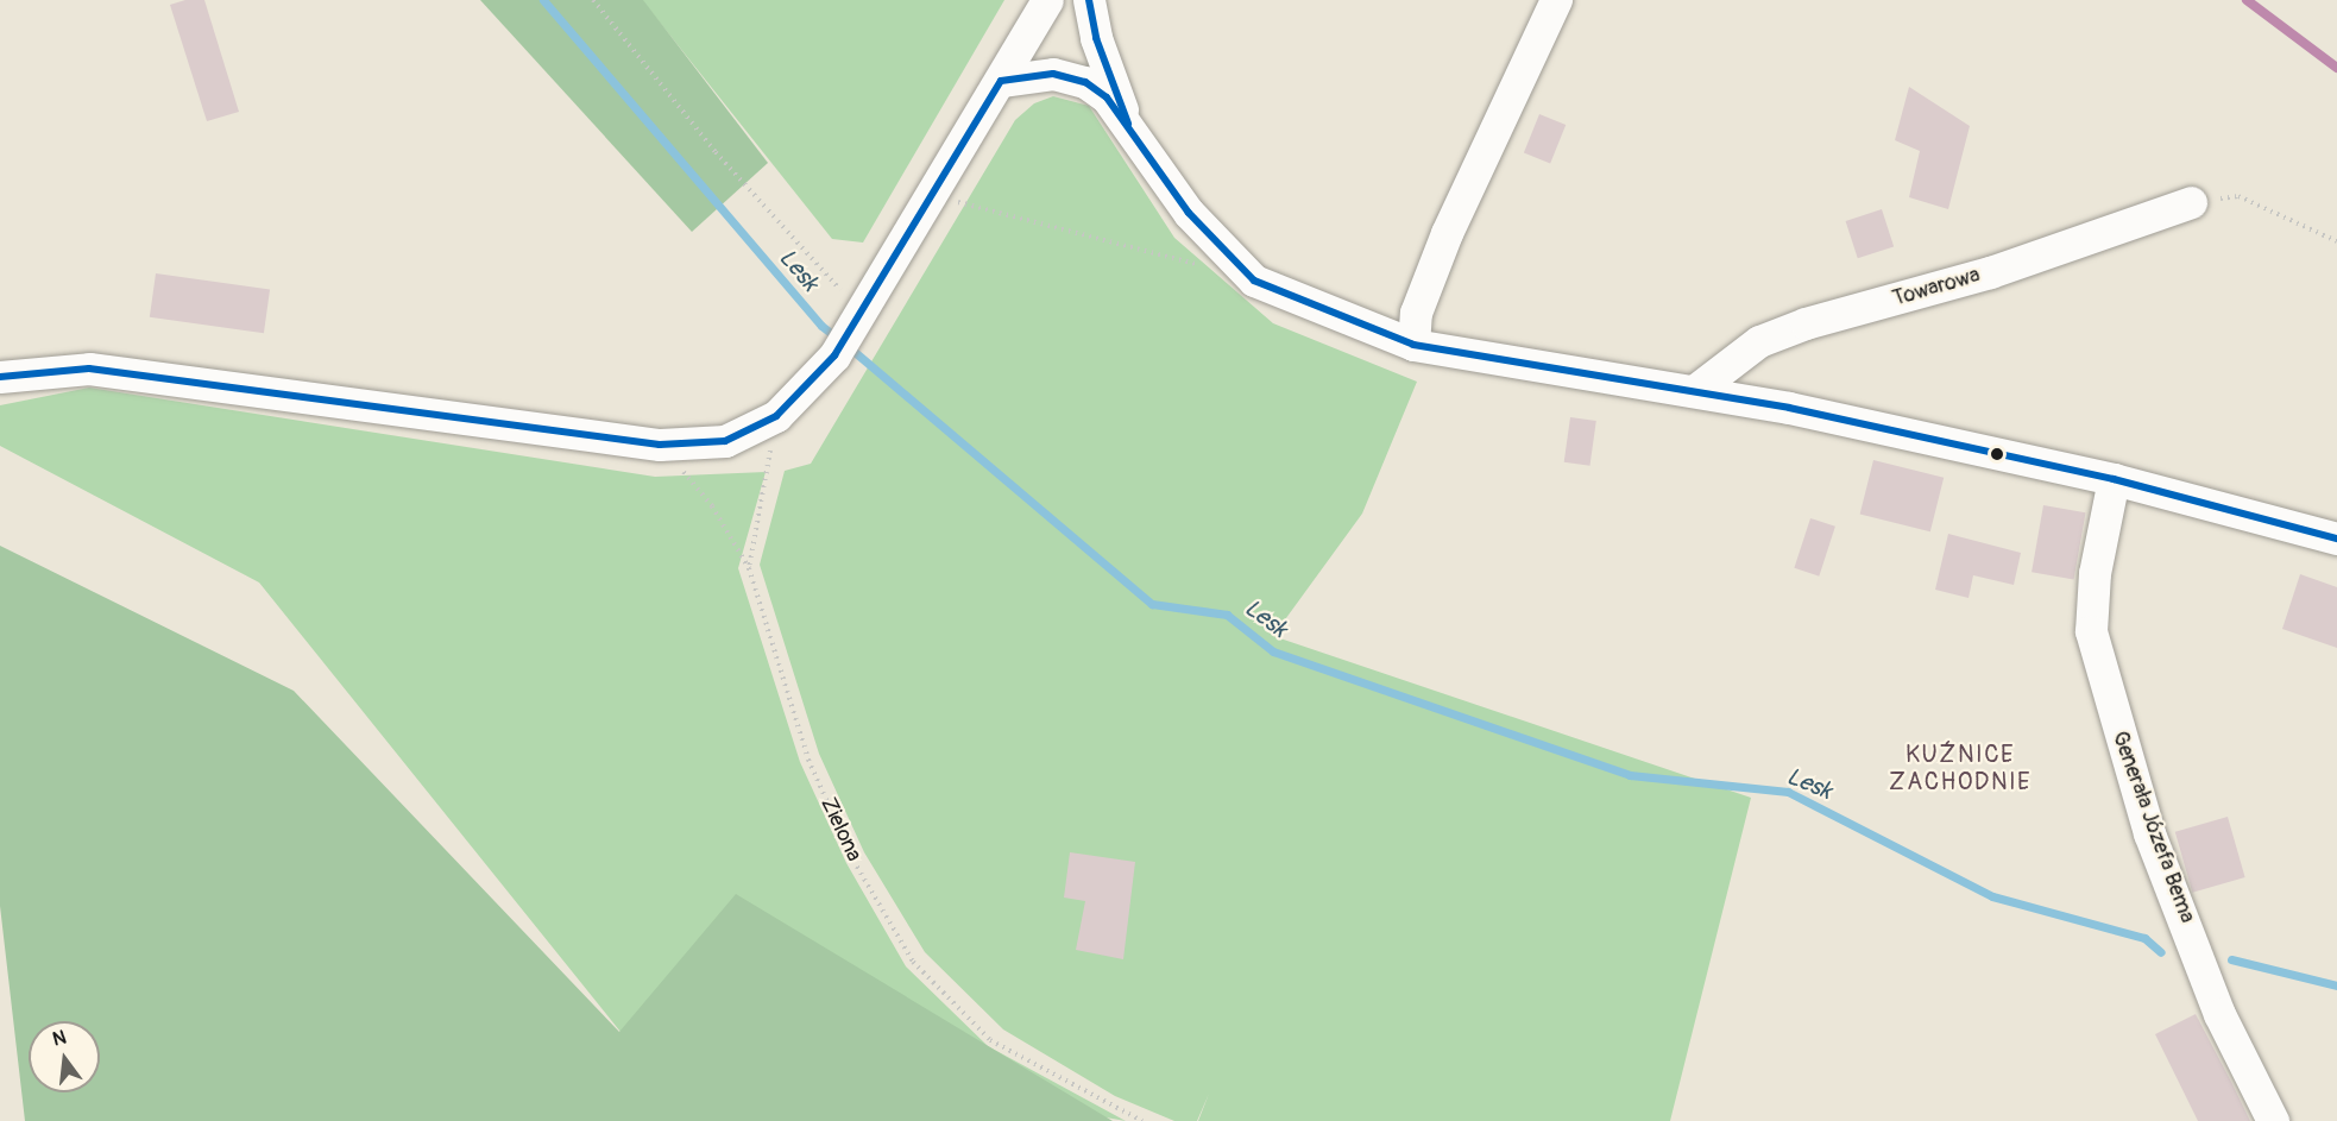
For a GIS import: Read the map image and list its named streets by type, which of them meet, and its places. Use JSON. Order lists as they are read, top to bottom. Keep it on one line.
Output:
{"streets":{"street":["Towarowa","Generała Józefa Bema"],"path":["Zielona"]},"districts":["KUŹNICE ZACHODNIE"],"water":["Lesk"],"north":"top"}
